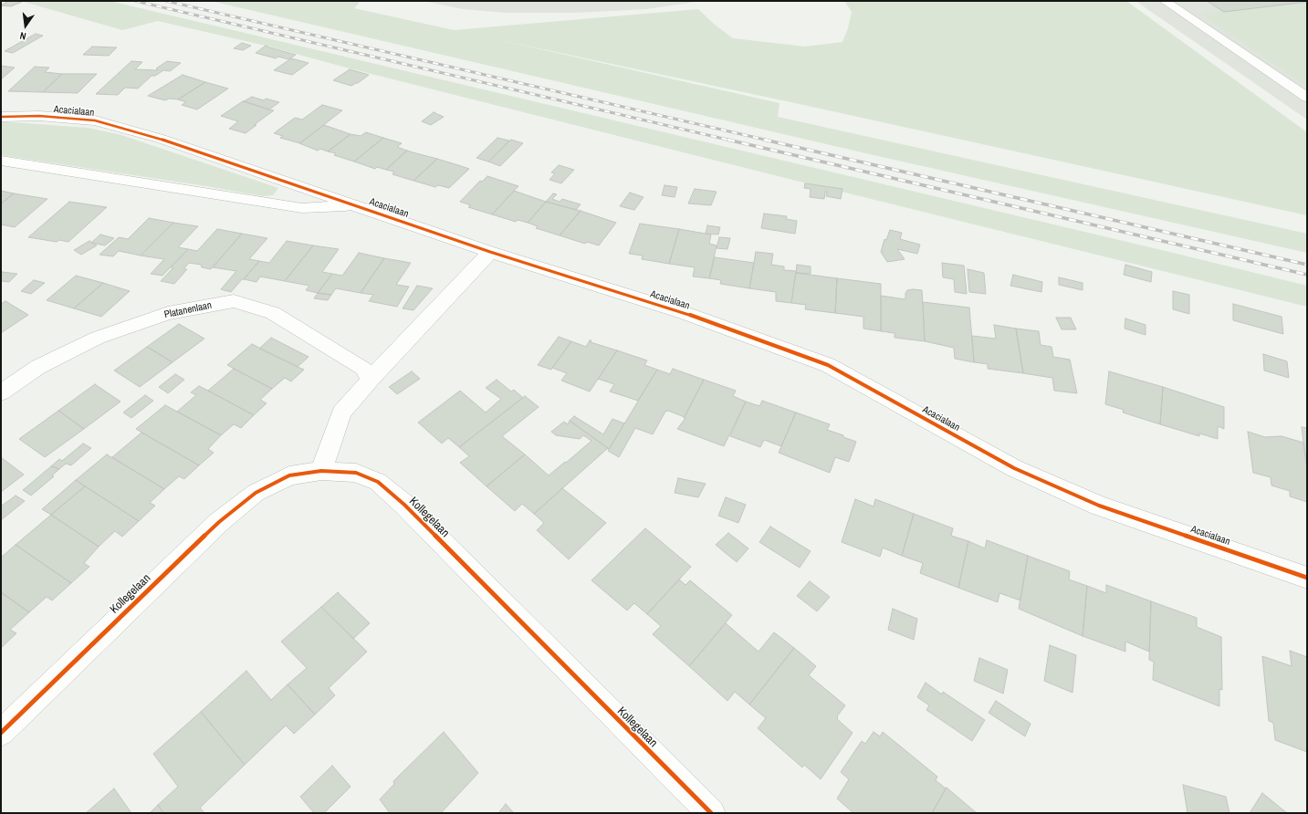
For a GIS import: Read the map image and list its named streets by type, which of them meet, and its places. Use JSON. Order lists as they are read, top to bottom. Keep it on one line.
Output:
{"streets":{"street":["Acacialaan","Platanenlaan","Kollegelaan"]},"north":"bottom"}
